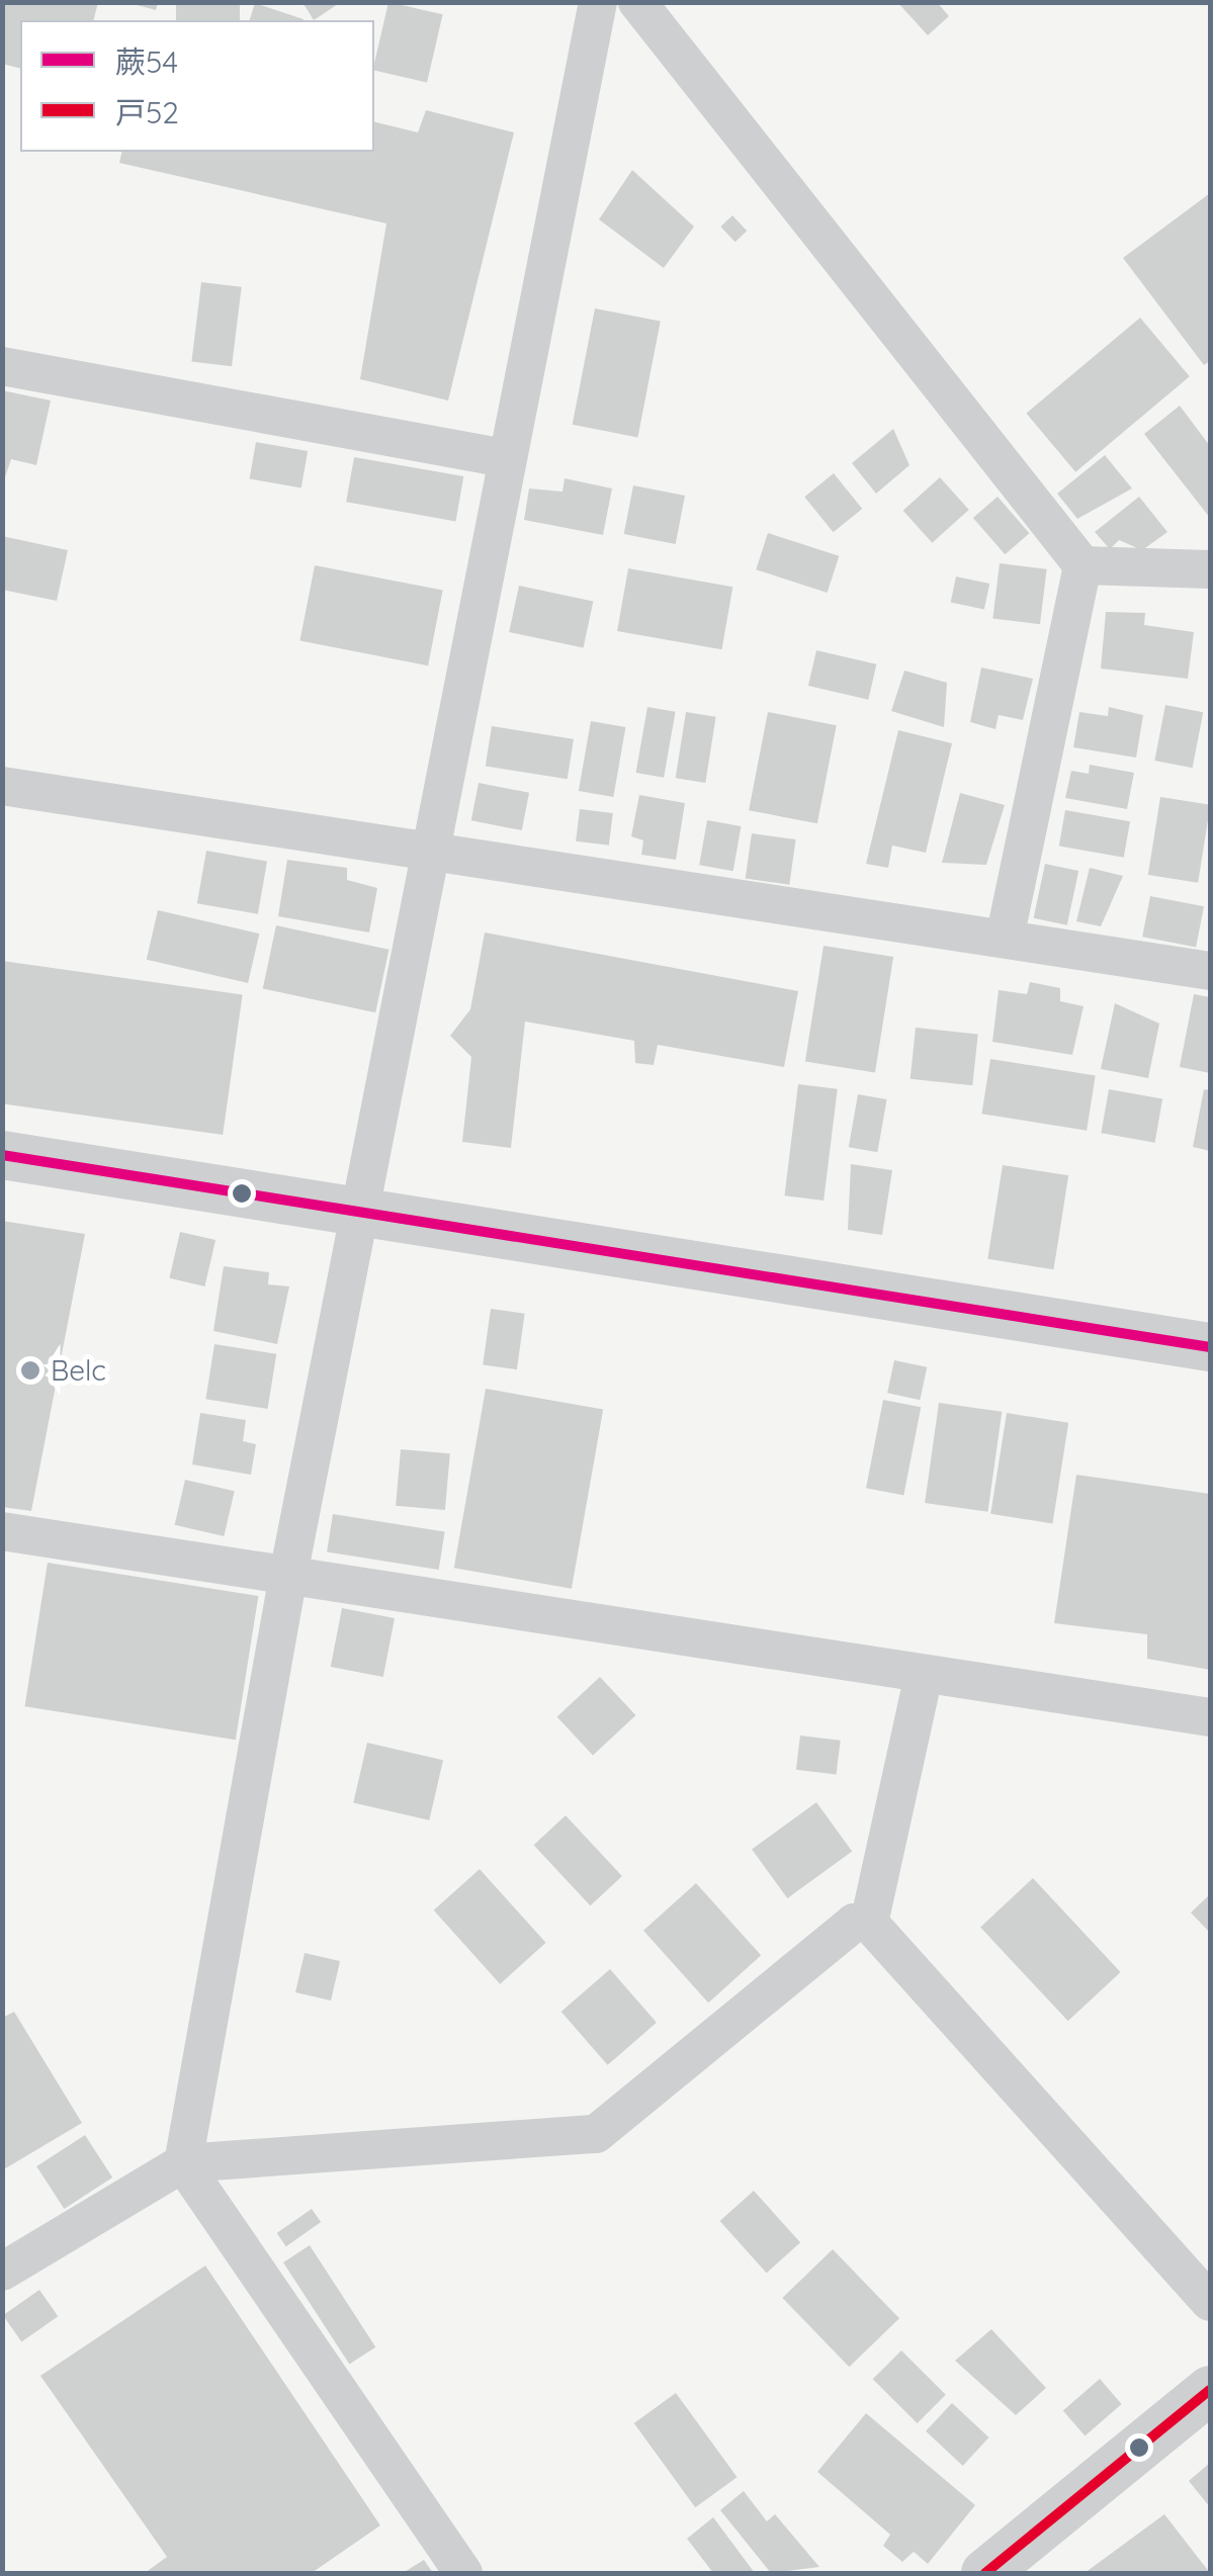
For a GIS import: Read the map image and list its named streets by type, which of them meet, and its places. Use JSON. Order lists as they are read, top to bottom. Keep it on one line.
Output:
{"places":["Belc"],"lines":["transit line 蕨54","transit line 戸52"],"legend":["蕨54","戸52"]}
